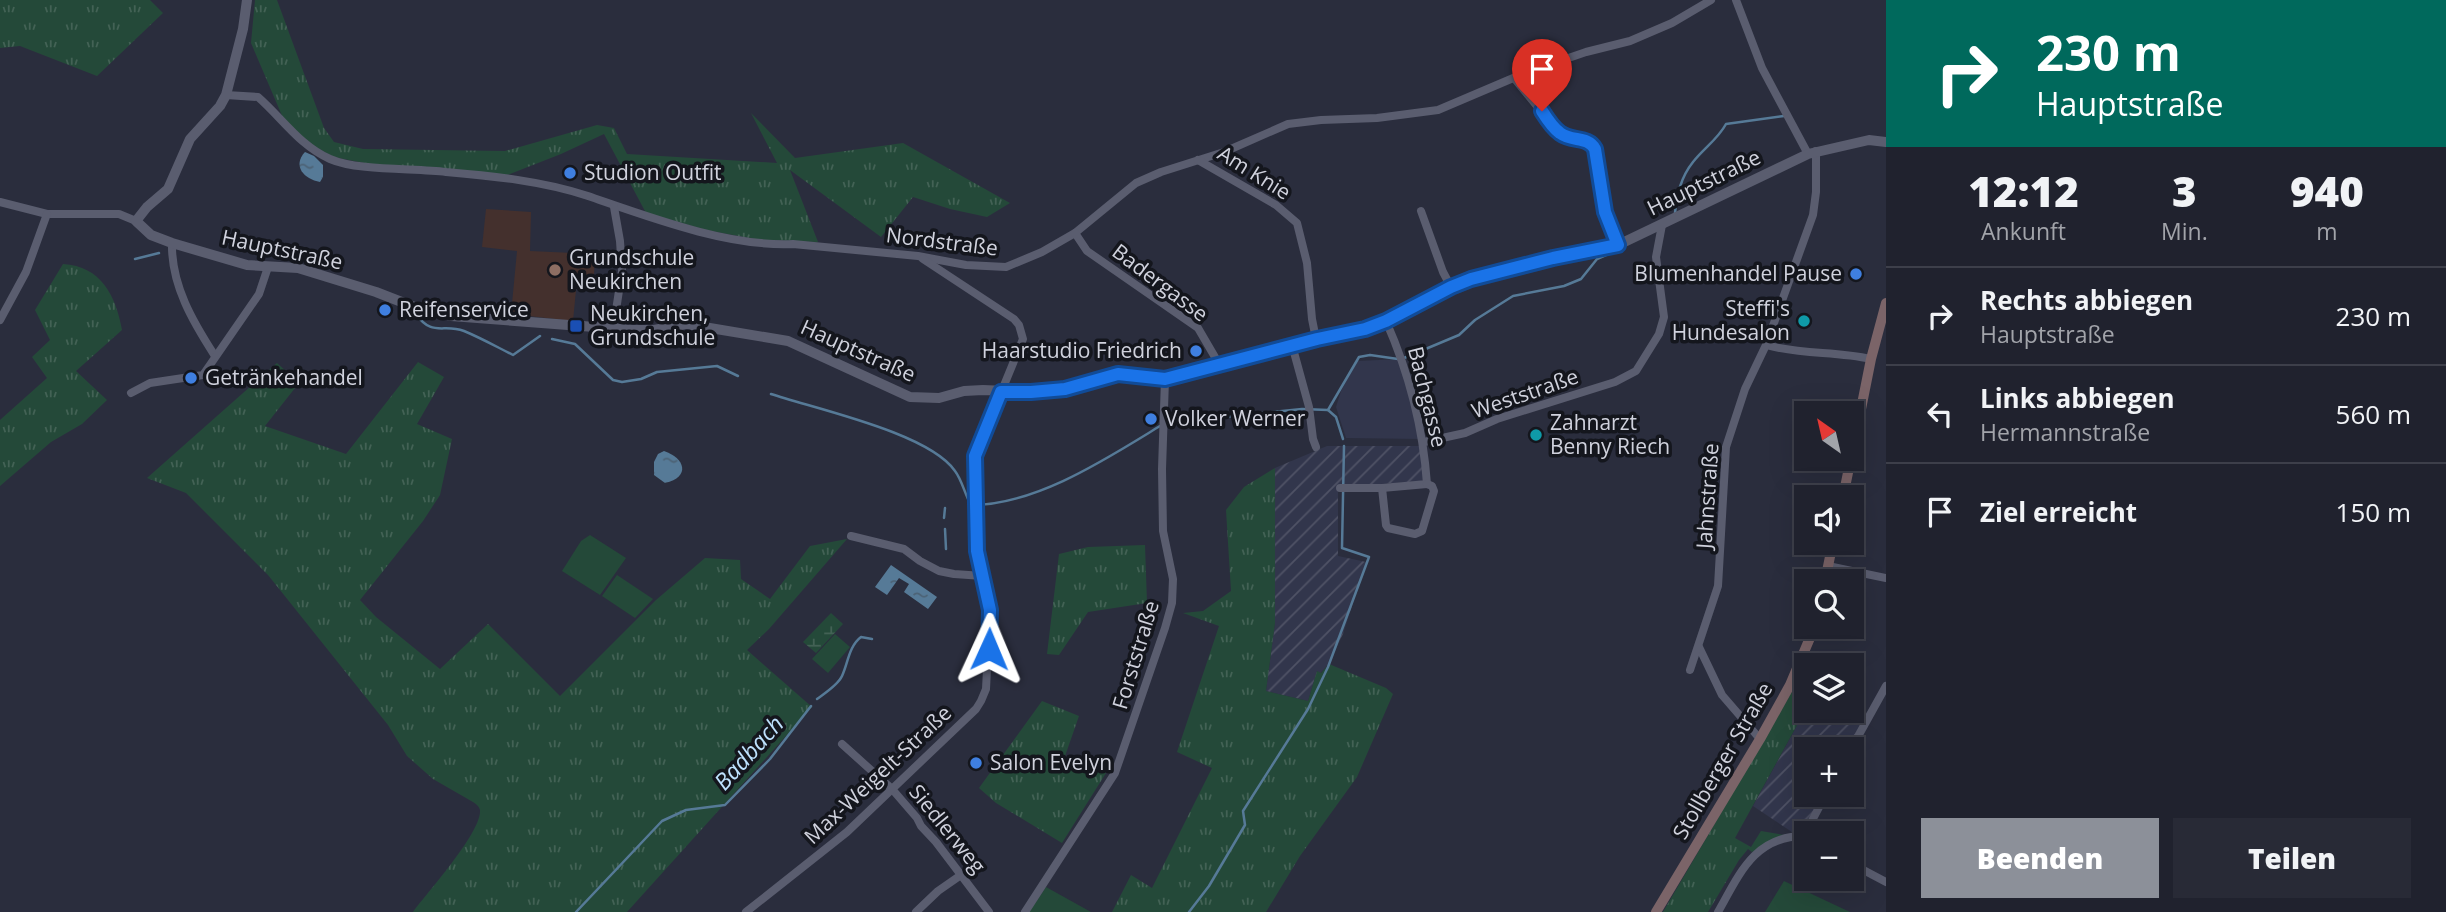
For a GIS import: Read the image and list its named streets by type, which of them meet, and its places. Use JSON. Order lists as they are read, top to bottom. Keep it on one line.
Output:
{"streets":{"main road":["Stollberger Straße"],"street":["Am Knie","Hauptstraße","Nordstraße","Badergasse","Weststraße","Bachgasse","Jahnstraße","Forststraße","Max-Weigelt-Straße","Siedlerweg"]},"crossings":[["Am Knie","Hauptstraße"],["Am Knie","Nordstraße"],["Hauptstraße","Badergasse"],["Hauptstraße","Weststraße"],["Hauptstraße","Bachgasse"],["Hauptstraße","Jahnstraße"],["Hauptstraße","Forststraße"],["Hauptstraße","Max-Weigelt-Straße"],["Nordstraße","Badergasse"],["Nordstraße","Max-Weigelt-Straße"],["Weststraße","Bachgasse"],["Max-Weigelt-Straße","Siedlerweg"]],"water":["Badbach"],"places":{"other":["Studion Outfit","Grundschule Neukirchen","Blumenhandel Pause","Reifenservice","Steffi's Hundesalon","Haarstudio Friedrich","Getränkehandel","Volker Werner","Zahnarzt Benny Riech","Salon Evelyn"],"transit":["Neukirchen, Grundschule"]},"north":"top left","page":{"turn":["230 m","Hauptstraße"],"eta":["12:12","Ankunft","3","Min.","940","m"],"list":[{"name":"Rechts abbiegen","note":"Hauptstraße","value":"230 m"},{"name":"Links abbiegen","note":"Hermannstraße","value":"560 m"},{"name":"Ziel erreicht","value":"150 m"}],"map_buttons":["+","−"],"buttons":["Beenden","Teilen"]}}
